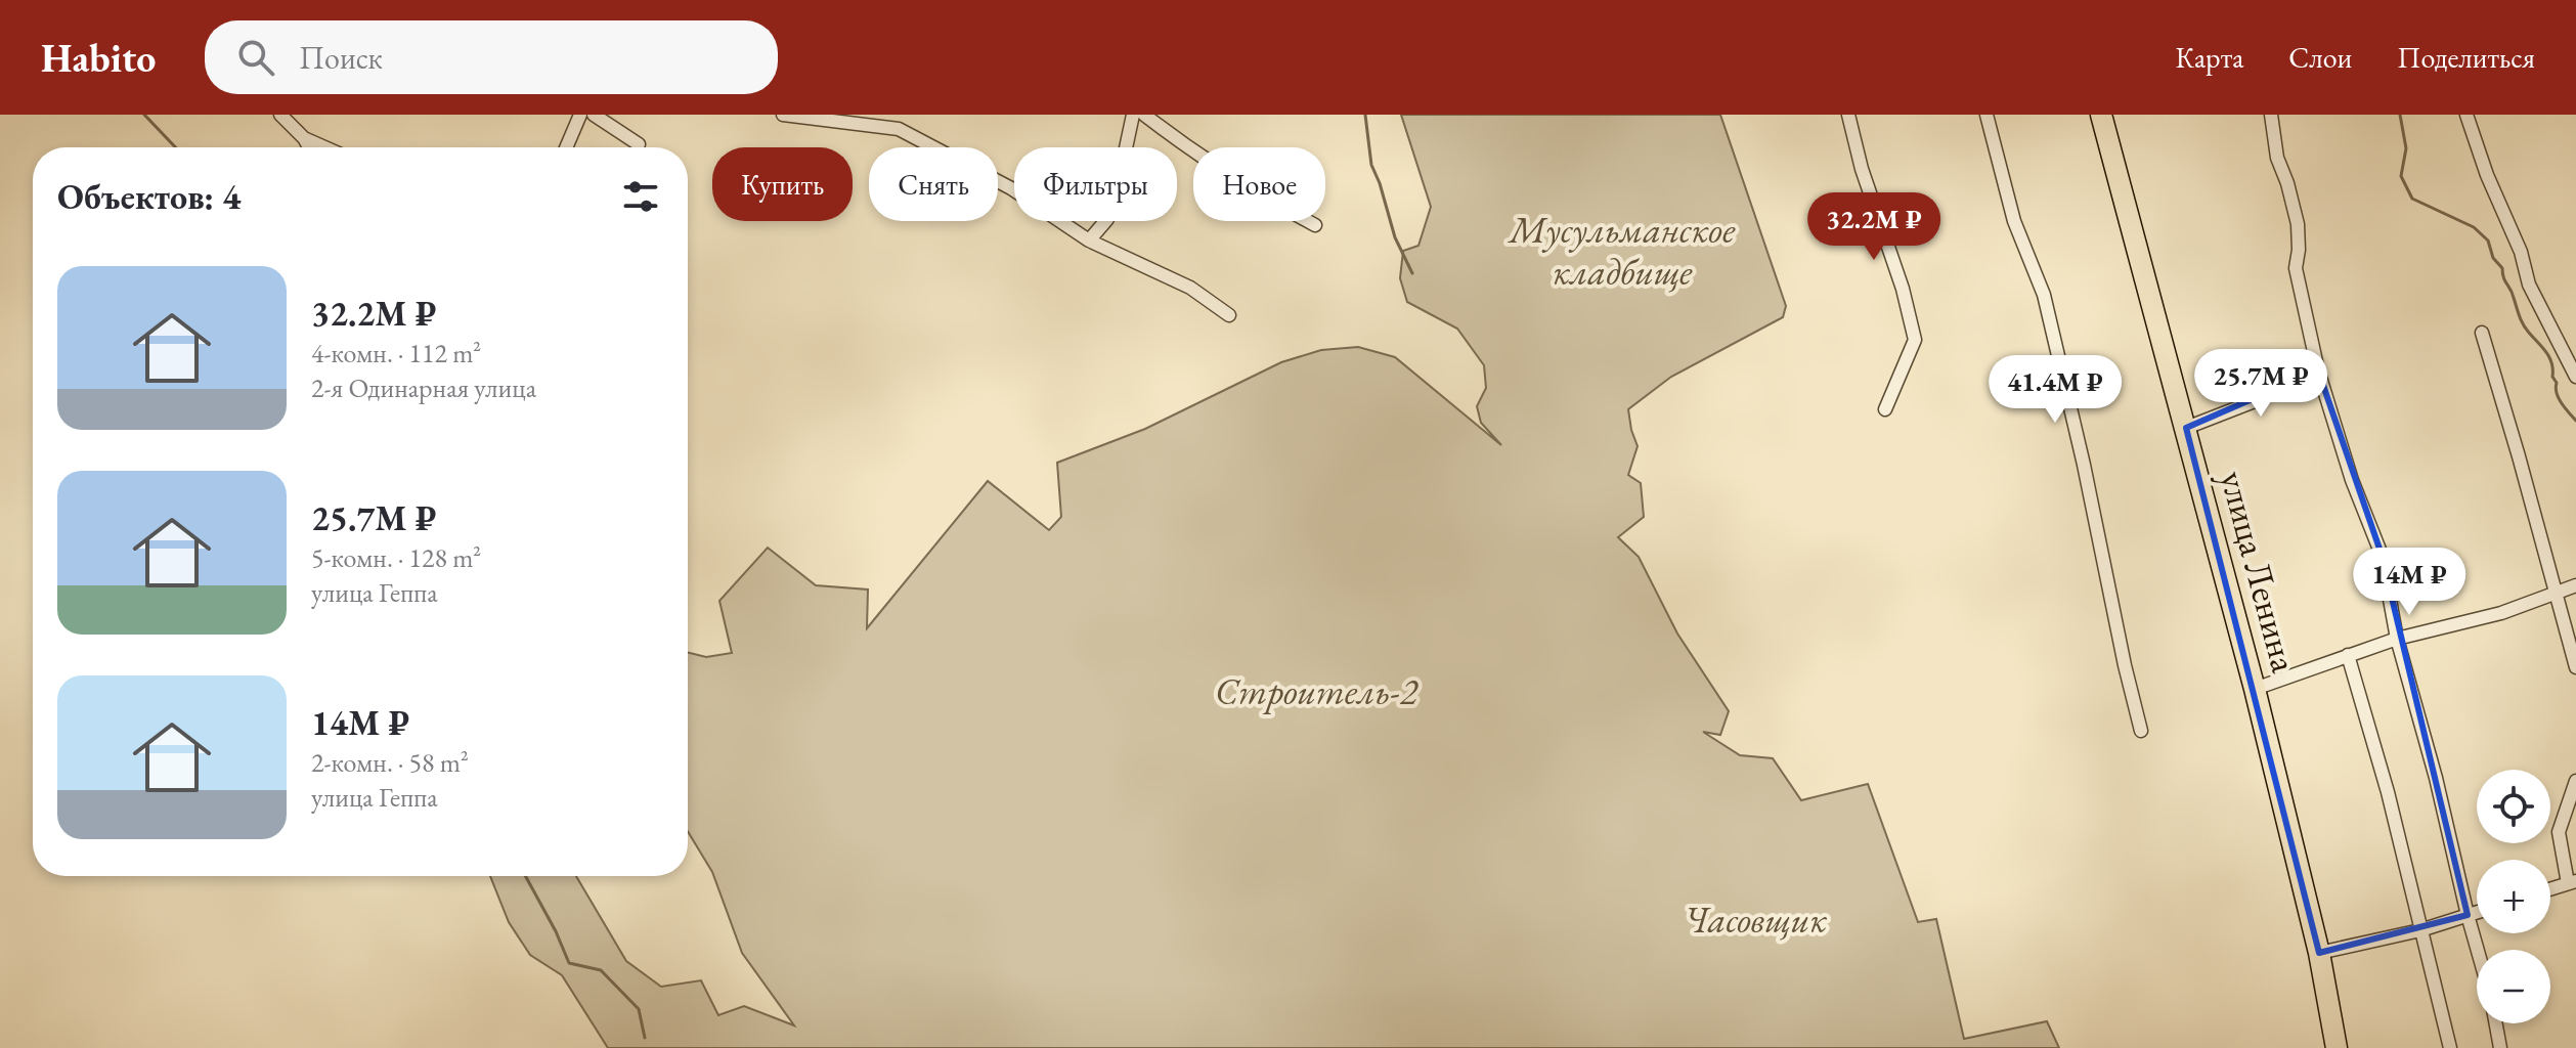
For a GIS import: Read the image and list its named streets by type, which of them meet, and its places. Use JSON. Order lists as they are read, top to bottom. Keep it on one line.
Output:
{"streets":{"main road":["улица Ленина"]},"parks":["Мусульманское кладбище","Строитель-2","Часовщик"],"page":{"header":"Habito","search":"Поиск","nav":["Карта","Слои","Поделиться"],"chip":["Купить","Снять","Фильтры","Новое"],"heading":"Объектов: 4","price":["32.2M ₽","25.7M ₽","41.4M ₽","14M ₽"],"list":[{"name":"32.2M ₽","note":"4-комн. · 112 m² · 2-я Одинарная улица"},{"name":"25.7M ₽","note":"5-комн. · 128 m² · улица Геппа"},{"name":"14M ₽","note":"2-комн. · 58 m² · улица Геппа"}],"map_buttons":["+","−"]}}
